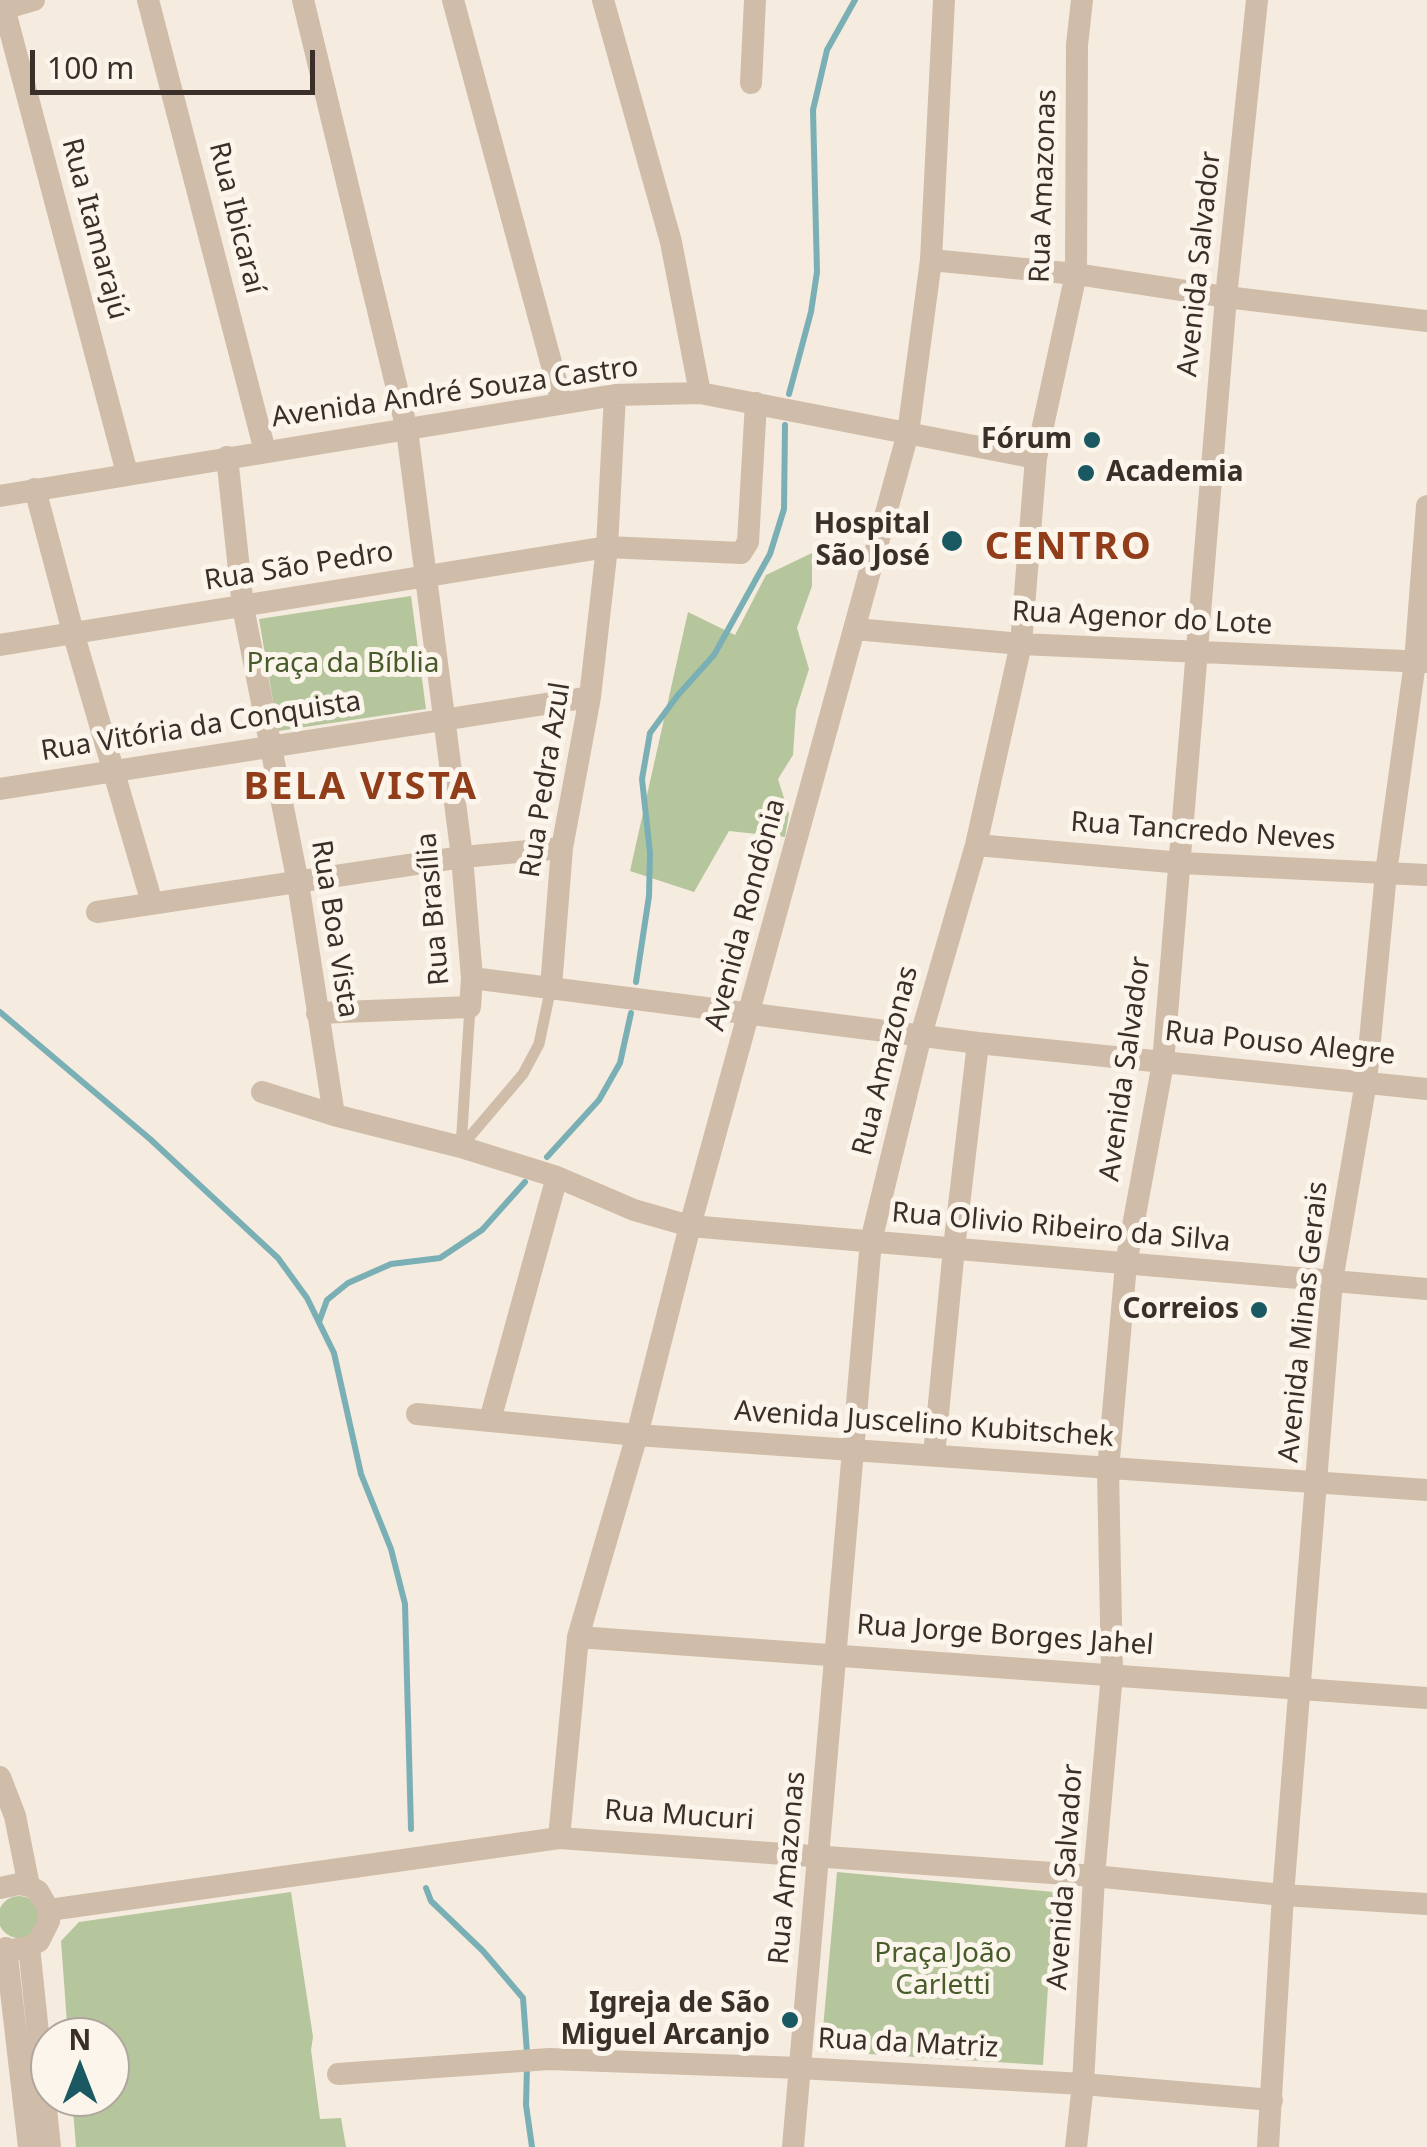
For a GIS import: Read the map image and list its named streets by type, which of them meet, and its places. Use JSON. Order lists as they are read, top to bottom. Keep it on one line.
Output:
{"streets":{"street":["Rua Amazonas","Rua Ibicaraí","Rua Itamarajú","Avenida Salvador","Avenida André Souza Castro","Rua São Pedro","Rua Agenor do Lote","Rua Vitória da Conquista","Rua Pedra Azul","Rua Tancredo Neves","Rua Brasília","Avenida Rondônia","Rua Boa Vista","Rua Pouso Alegre","Rua Olivio Ribeiro da Silva","Avenida Minas Gerais","Avenida Juscelino Kubitschek","Rua Jorge Borges Jahel","Rua Mucuri","Rua da Matriz"]},"crossings":[["Rua Amazonas","Avenida André Souza Castro"],["Rua Amazonas","Rua Agenor do Lote"],["Rua Amazonas","Rua Tancredo Neves"],["Rua Amazonas","Rua Pouso Alegre"],["Rua Amazonas","Rua Olivio Ribeiro da Silva"],["Rua Amazonas","Avenida Juscelino Kubitschek"],["Rua Amazonas","Rua Jorge Borges Jahel"],["Rua Amazonas","Rua Mucuri"],["Rua Amazonas","Rua da Matriz"],["Rua Ibicaraí","Avenida André Souza Castro"],["Rua Itamarajú","Avenida André Souza Castro"],["Avenida Salvador","Rua Agenor do Lote"],["Avenida Salvador","Rua Tancredo Neves"],["Avenida Salvador","Rua Pouso Alegre"],["Avenida Salvador","Rua Olivio Ribeiro da Silva"],["Avenida Salvador","Avenida Juscelino Kubitschek"],["Avenida Salvador","Rua Jorge Borges Jahel"],["Avenida Salvador","Rua Mucuri"],["Avenida Salvador","Rua da Matriz"],["Avenida André Souza Castro","Rua São Pedro"],["Avenida André Souza Castro","Rua Pedra Azul"],["Avenida André Souza Castro","Rua Brasília"],["Avenida André Souza Castro","Avenida Rondônia"],["Avenida André Souza Castro","Rua Boa Vista"],["Rua São Pedro","Rua Pedra Azul"],["Rua São Pedro","Rua Brasília"],["Rua São Pedro","Rua Boa Vista"],["Rua Agenor do Lote","Avenida Rondônia"],["Rua Agenor do Lote","Avenida Minas Gerais"],["Rua Vitória da Conquista","Rua Pedra Azul"],["Rua Vitória da Conquista","Rua Brasília"],["Rua Vitória da Conquista","Rua Boa Vista"],["Rua Pedra Azul","Rua Brasília"],["Rua Pedra Azul","Rua Pouso Alegre"],["Rua Pedra Azul","Rua Olivio Ribeiro da Silva"],["Rua Tancredo Neves","Avenida Minas Gerais"],["Rua Brasília","Rua Pouso Alegre"],["Rua Brasília","Rua Olivio Ribeiro da Silva"],["Avenida Rondônia","Rua Pouso Alegre"],["Avenida Rondônia","Rua Olivio Ribeiro da Silva"],["Avenida Rondônia","Avenida Juscelino Kubitschek"],["Avenida Rondônia","Rua Jorge Borges Jahel"],["Avenida Rondônia","Rua Mucuri"],["Rua Boa Vista","Rua Olivio Ribeiro da Silva"],["Rua Pouso Alegre","Avenida Minas Gerais"],["Rua Olivio Ribeiro da Silva","Avenida Minas Gerais"],["Avenida Minas Gerais","Avenida Juscelino Kubitschek"],["Avenida Minas Gerais","Rua Jorge Borges Jahel"],["Avenida Minas Gerais","Rua Mucuri"],["Avenida Minas Gerais","Rua da Matriz"]],"districts":["CENTRO","BELA VISTA"],"parks":["Praça da Bíblia","Praça João Carletti"],"places":["Fórum","Academia","Hospital São José","Correios","Igreja de São Miguel Arcanjo"],"scale_bar":"100 m","north":"top"}
